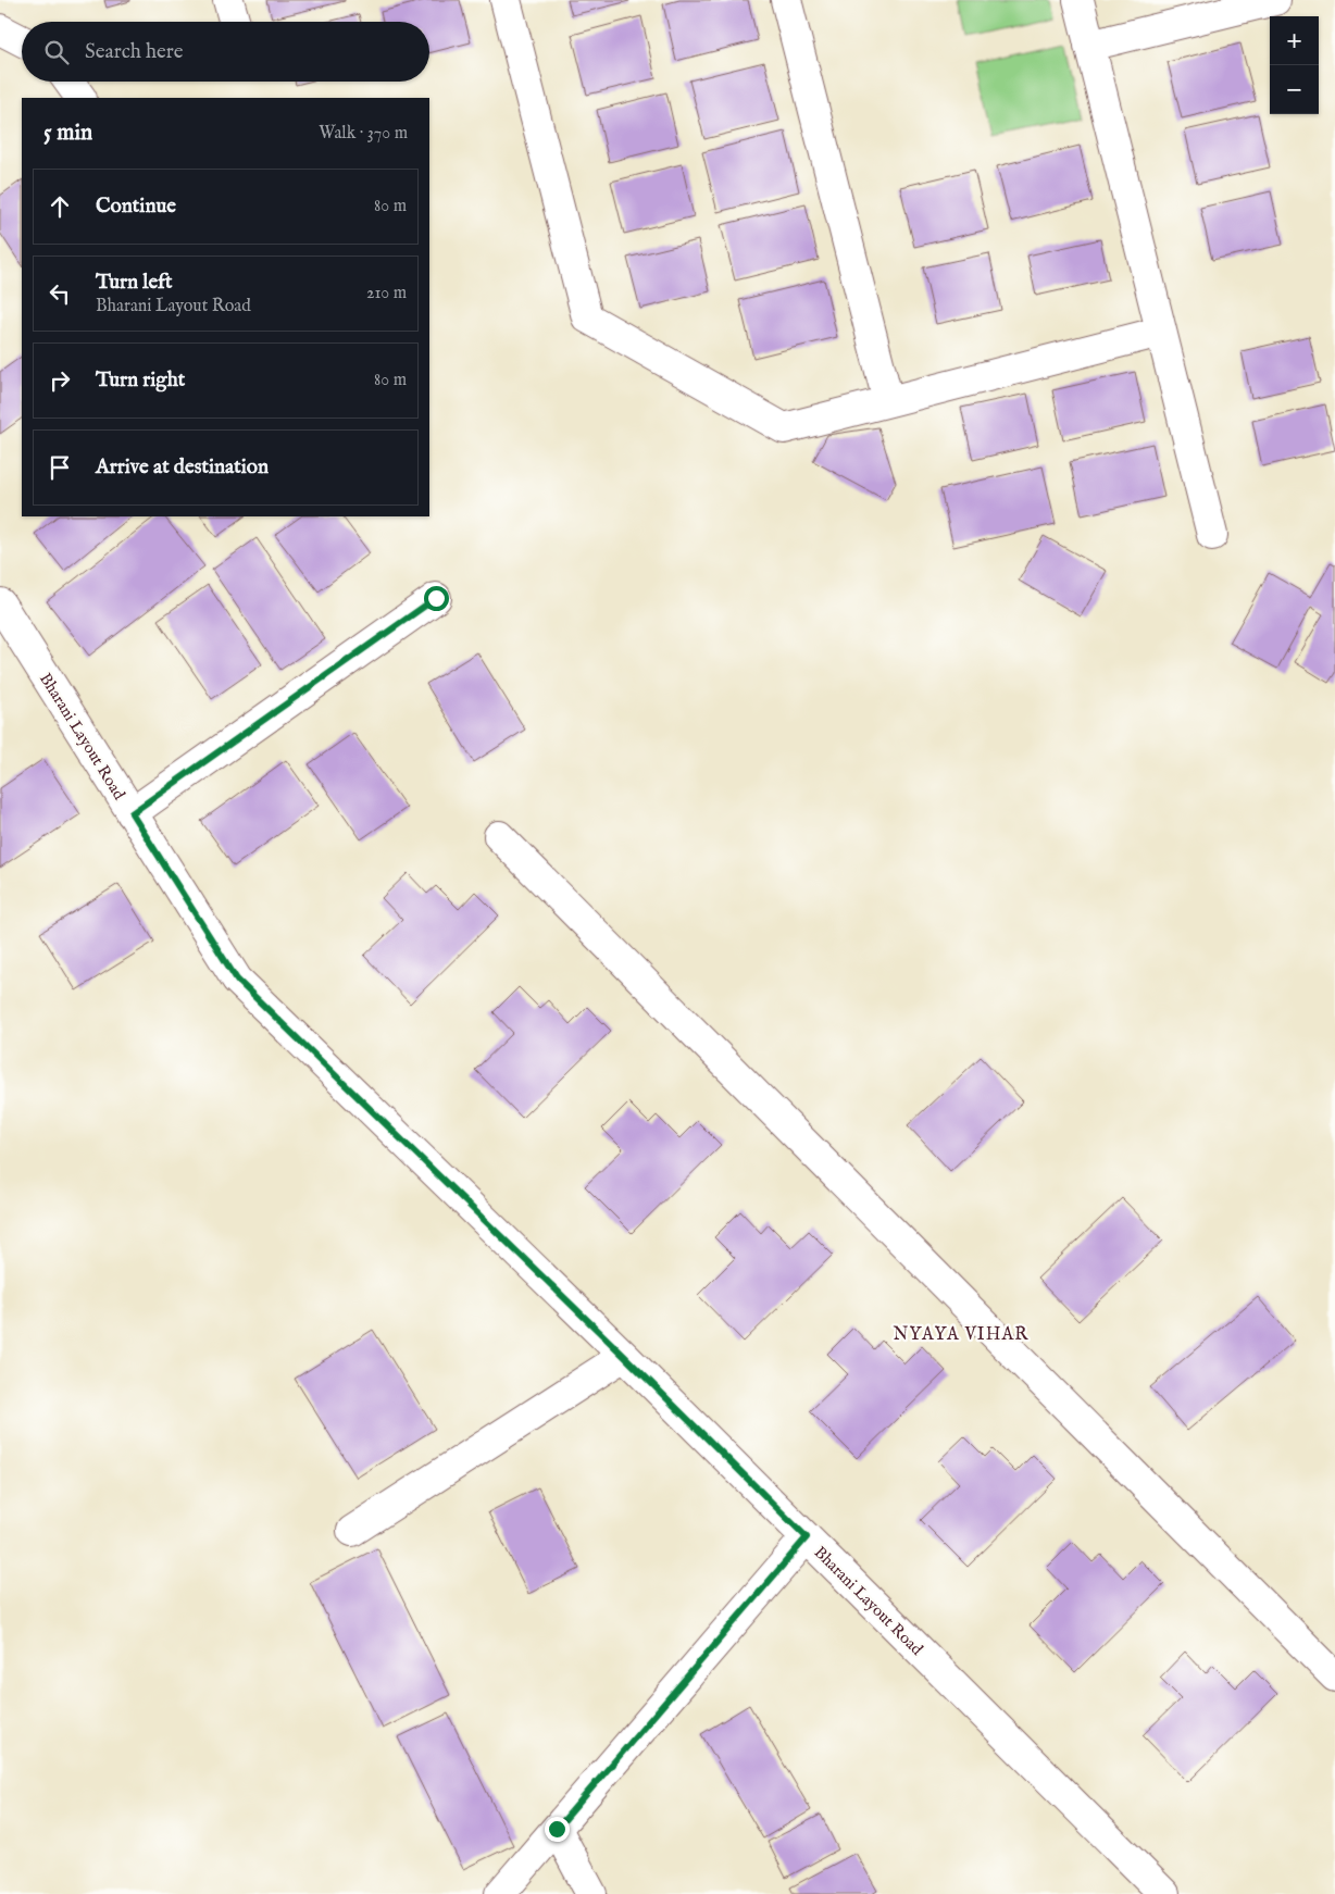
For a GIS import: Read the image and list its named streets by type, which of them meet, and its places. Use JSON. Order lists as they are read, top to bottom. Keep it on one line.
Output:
{"streets":{"street":["Bharani Layout Road"]},"districts":["NYAYA VIHAR"],"page":{"map_buttons":["+","−"],"search":"Search here","heading":["5 min","Walk · 370 m"],"list":[["Continue","80 m"],["Turn left","Bharani Layout Road","210 m"],["Turn right","80 m"],"Arrive at destination"]}}
